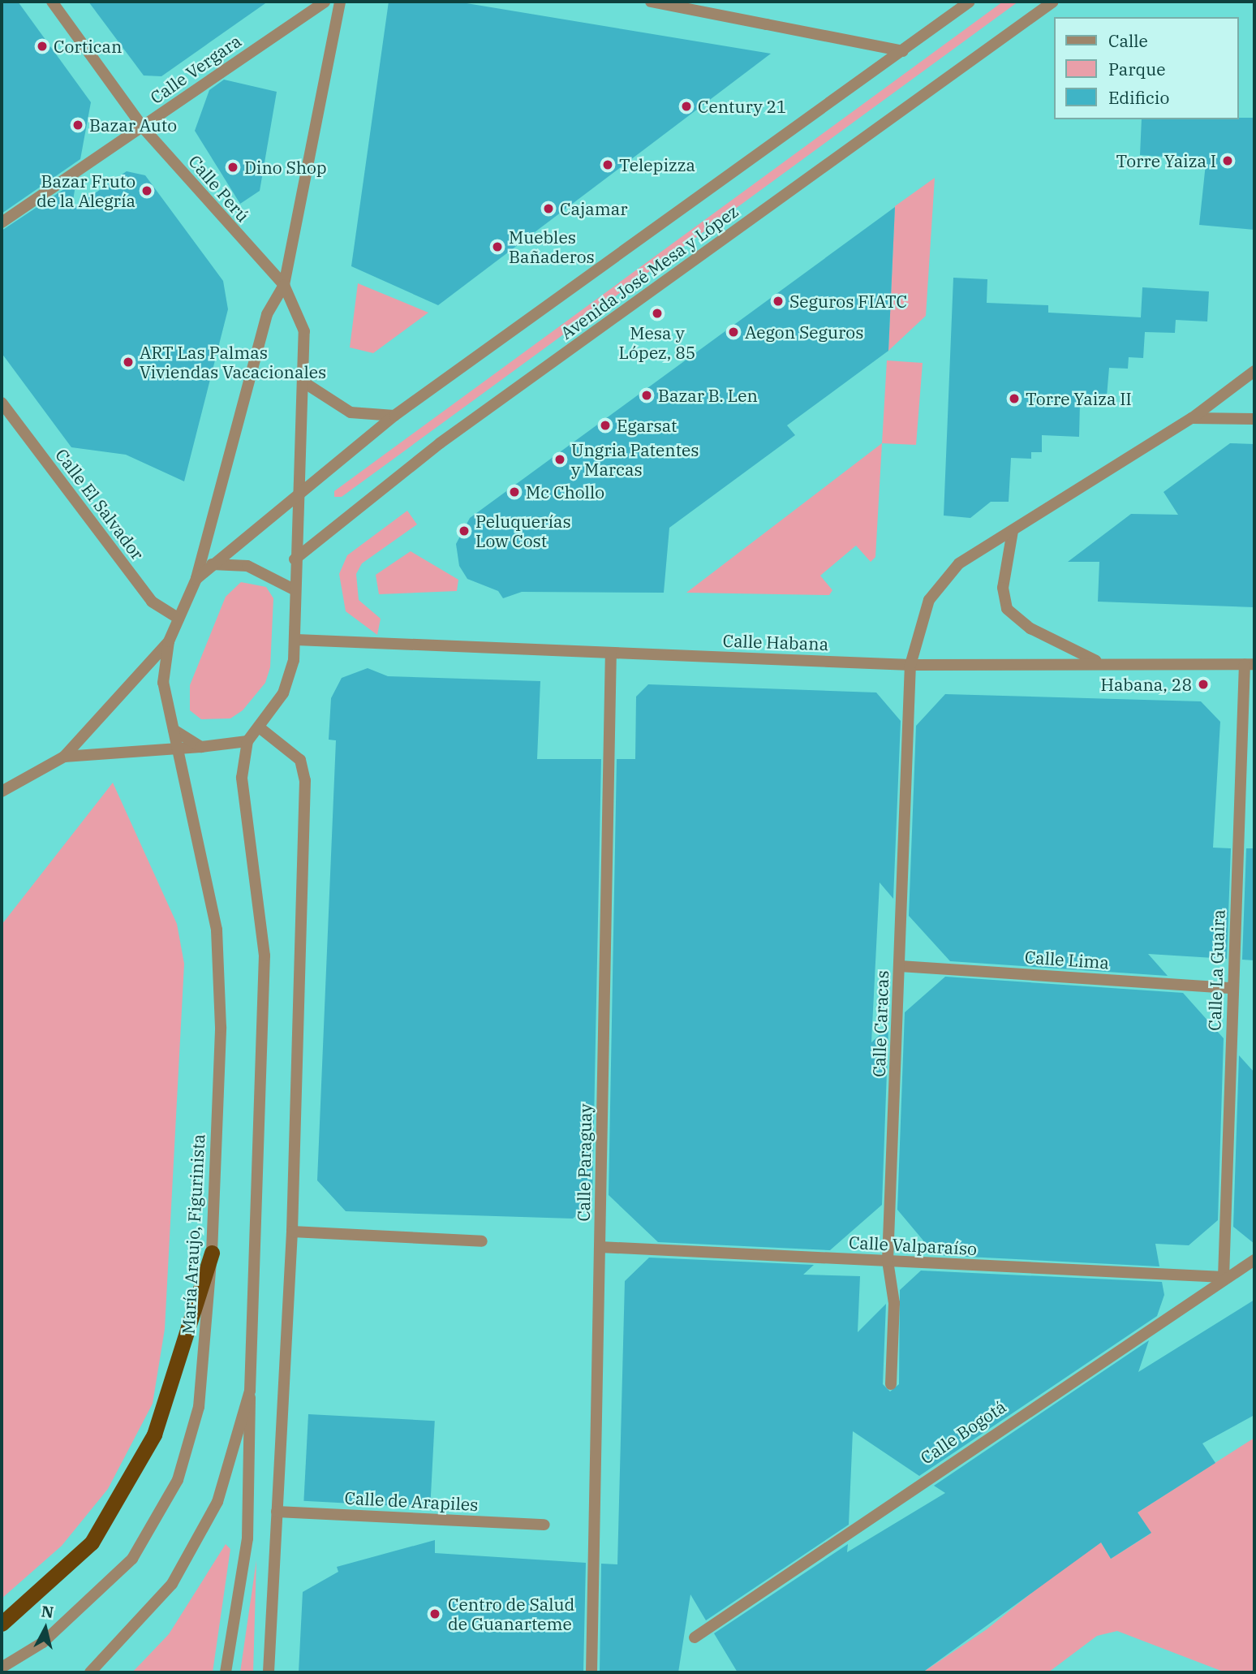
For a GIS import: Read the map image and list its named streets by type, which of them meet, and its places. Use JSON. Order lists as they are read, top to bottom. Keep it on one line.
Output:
{"streets":{"street":["Calle Vergara","Calle Perú","Avenida José Mesa y López","Calle El Salvador","Calle Habana","Calle Lima","Calle La Guaira","Calle Caracas","Calle Paraguay","María Araujo, Figurinista","Calle Valparaíso","Calle Bogotá","Calle de Arapiles"]},"crossings":[["Calle Vergara","Calle Perú"],["Calle Perú","Avenida José Mesa y López"],["Avenida José Mesa y López","Calle El Salvador"],["Avenida José Mesa y López","Calle Habana"],["Avenida José Mesa y López","María Araujo, Figurinista"],["Calle El Salvador","Calle Habana"],["Calle El Salvador","María Araujo, Figurinista"],["Calle Habana","Calle La Guaira"],["Calle Habana","Calle Caracas"],["Calle Habana","Calle Paraguay"],["Calle Habana","María Araujo, Figurinista"],["Calle Lima","Calle La Guaira"],["Calle Lima","Calle Caracas"],["Calle La Guaira","Calle Valparaíso"],["Calle La Guaira","Calle Bogotá"],["Calle Caracas","Calle Valparaíso"],["Calle Paraguay","Calle Valparaíso"],["Calle Valparaíso","Calle Bogotá"]],"places":["Cortican","Century 21","Bazar Auto","Torre Yaiza I","Telepizza","Dino Shop","Bazar Fruto de la Alegría","Cajamar","Muebles Bañaderos","Seguros FIATC","Mesa y López, 85","Aegon Seguros","ART Las Palmas Viviendas Vacacionales","Bazar B. Len","Torre Yaiza II","Egarsat","Ungria Patentes y Marcas","Mc Chollo","Peluquerías Low Cost","Habana, 28","Centro de Salud de Guanarteme"],"legend":["Calle","Parque","Edificio"],"north":"top"}
